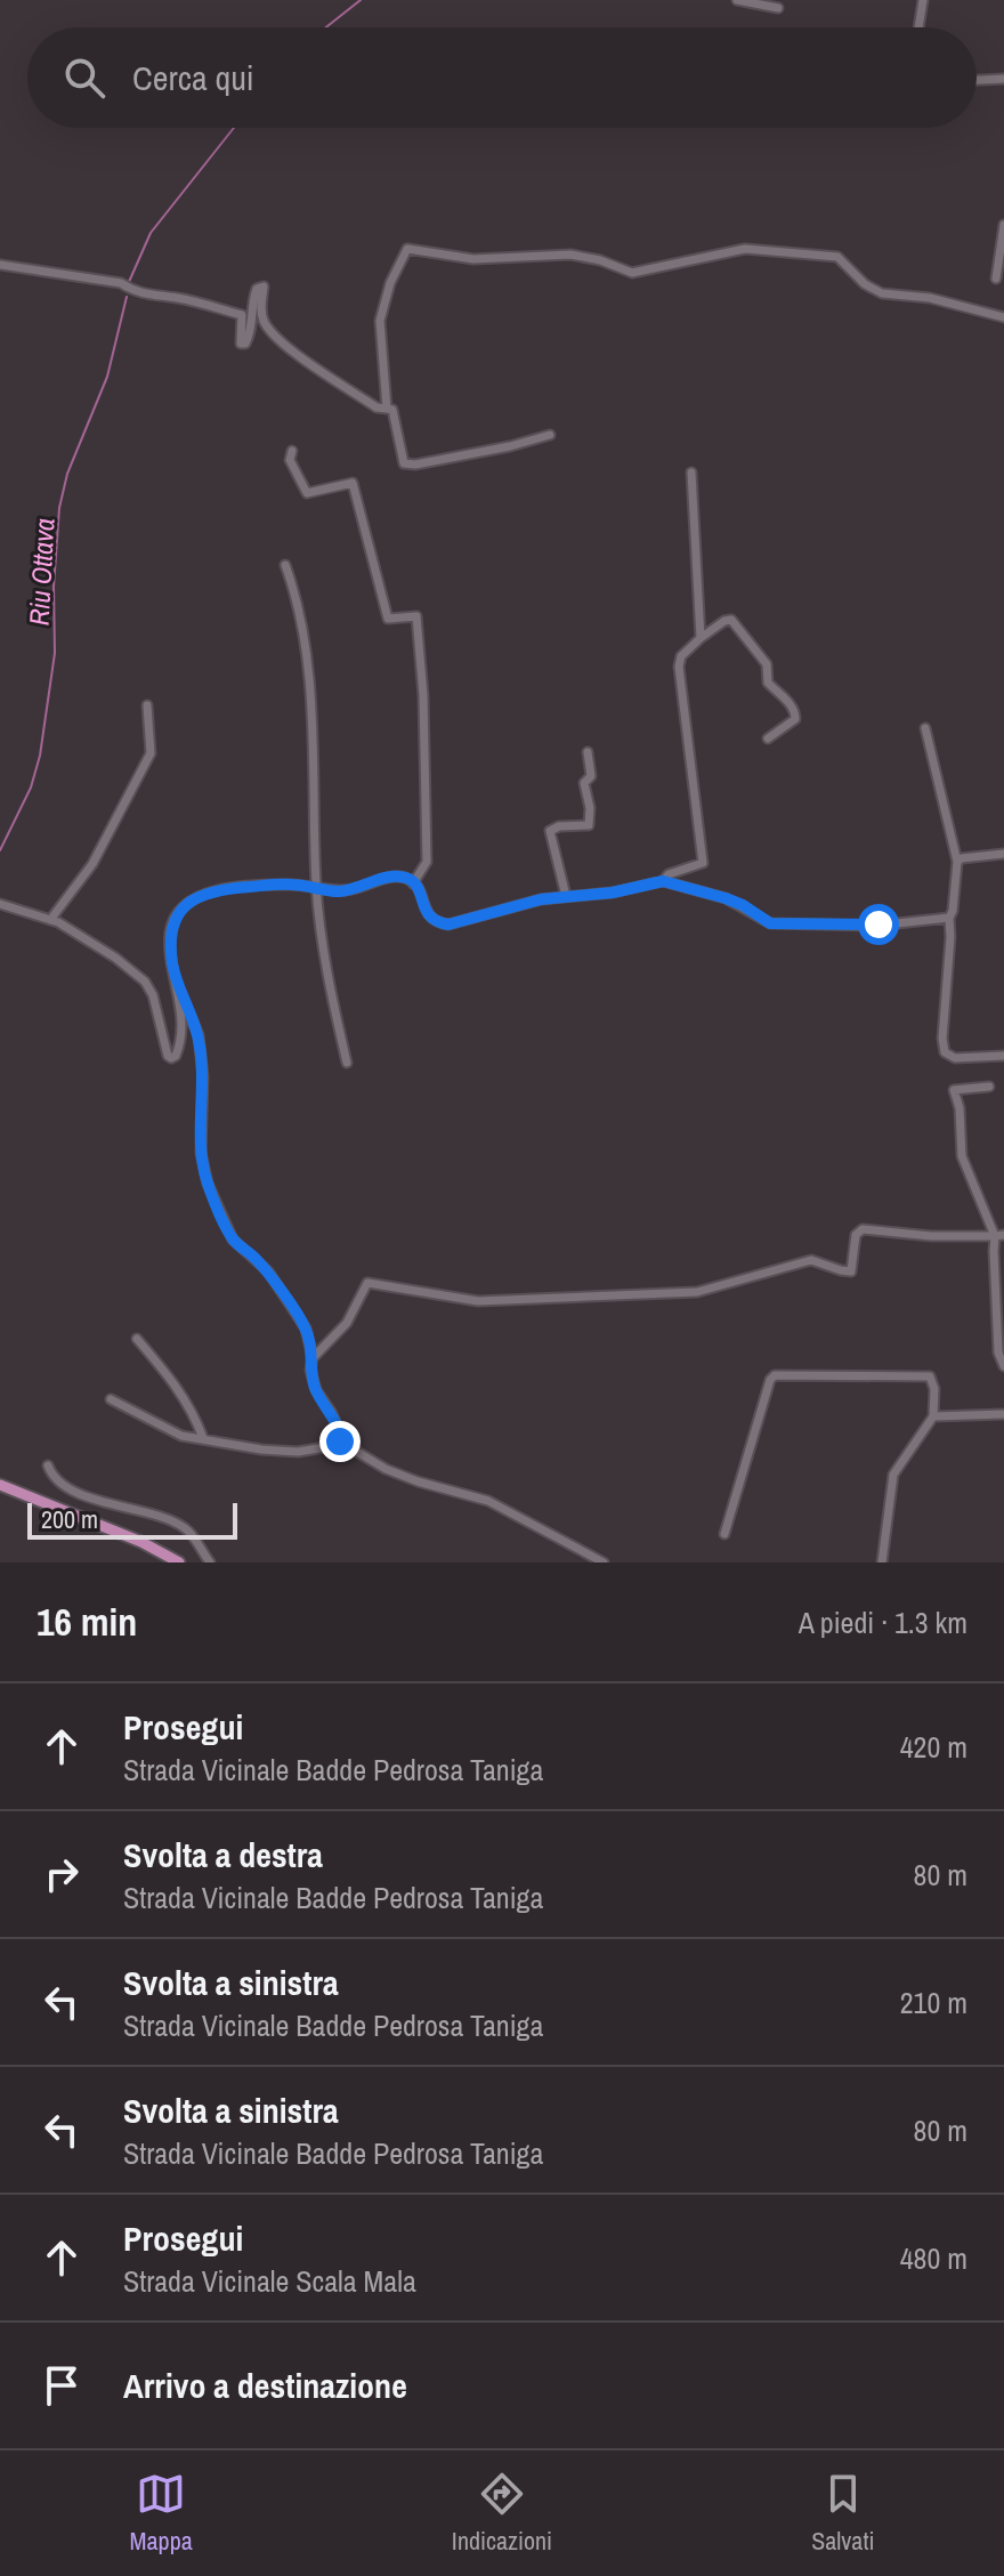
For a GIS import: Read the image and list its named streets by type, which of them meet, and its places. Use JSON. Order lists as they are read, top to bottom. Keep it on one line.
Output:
{"water":["Riu Ottava"],"scale_bar":"200 m","page":{"search":"Cerca qui","scale":"200 m","heading":["16 min","A piedi · 1.3 km"],"list":[["Prosegui","Strada Vicinale Badde Pedrosa Taniga","420 m"],["Svolta a destra","Strada Vicinale Badde Pedrosa Taniga","80 m"],["Svolta a sinistra","Strada Vicinale Badde Pedrosa Taniga","210 m"],["Svolta a sinistra","Strada Vicinale Badde Pedrosa Taniga","80 m"],["Prosegui","Strada Vicinale Scala Mala","480 m"],"Arrivo a destinazione"],"nav":["Mappa","Indicazioni","Salvati"]}}
